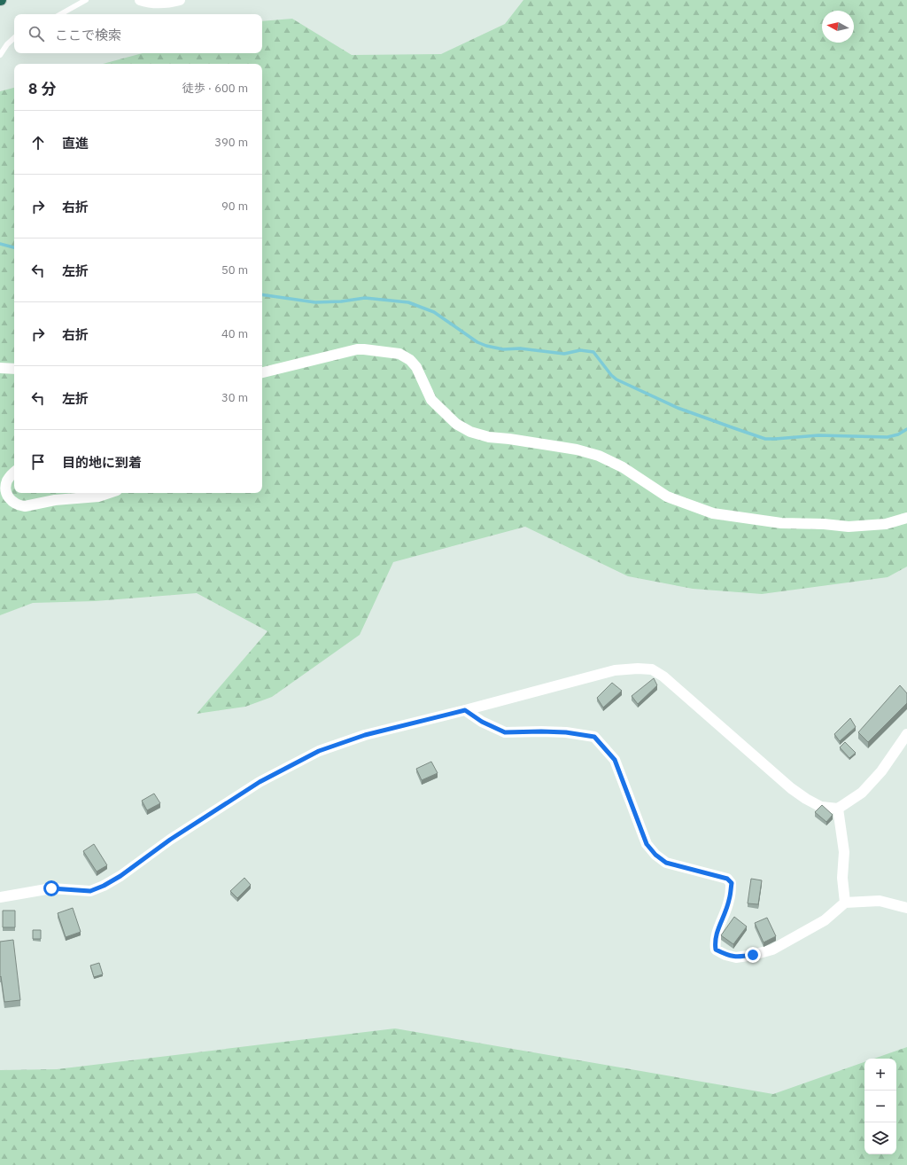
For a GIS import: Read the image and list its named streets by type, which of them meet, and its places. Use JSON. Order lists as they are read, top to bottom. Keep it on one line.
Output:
{"north":"left","page":{"search":"ここで検索","heading":["8 分","徒歩 · 600 m"],"list":[["直進","390 m"],["右折","90 m"],["左折","50 m"],["右折","40 m"],["左折","30 m"],"目的地に到着"],"map_buttons":["+","−"]}}
